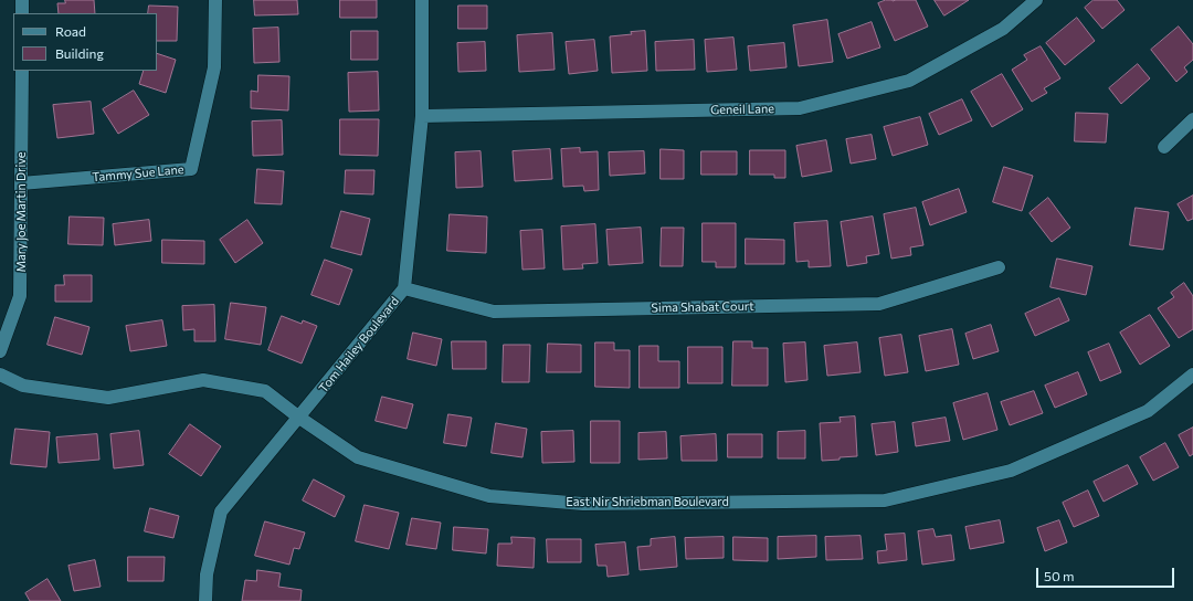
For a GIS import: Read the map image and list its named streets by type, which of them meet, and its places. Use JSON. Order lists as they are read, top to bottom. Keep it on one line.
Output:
{"streets":{"street":["Geneil Lane","Tammy Sue Lane","Mary Joe Martin Drive","Sima Shabat Court","Tom Hailey Boulevard","East Nir Shriebman Boulevard"]},"crossings":[["Geneil Lane","Tom Hailey Boulevard"],["Tammy Sue Lane","Mary Joe Martin Drive"],["Sima Shabat Court","Tom Hailey Boulevard"],["Tom Hailey Boulevard","East Nir Shriebman Boulevard"]],"legend":["Road","Building"],"scale_bar":"50 m"}
